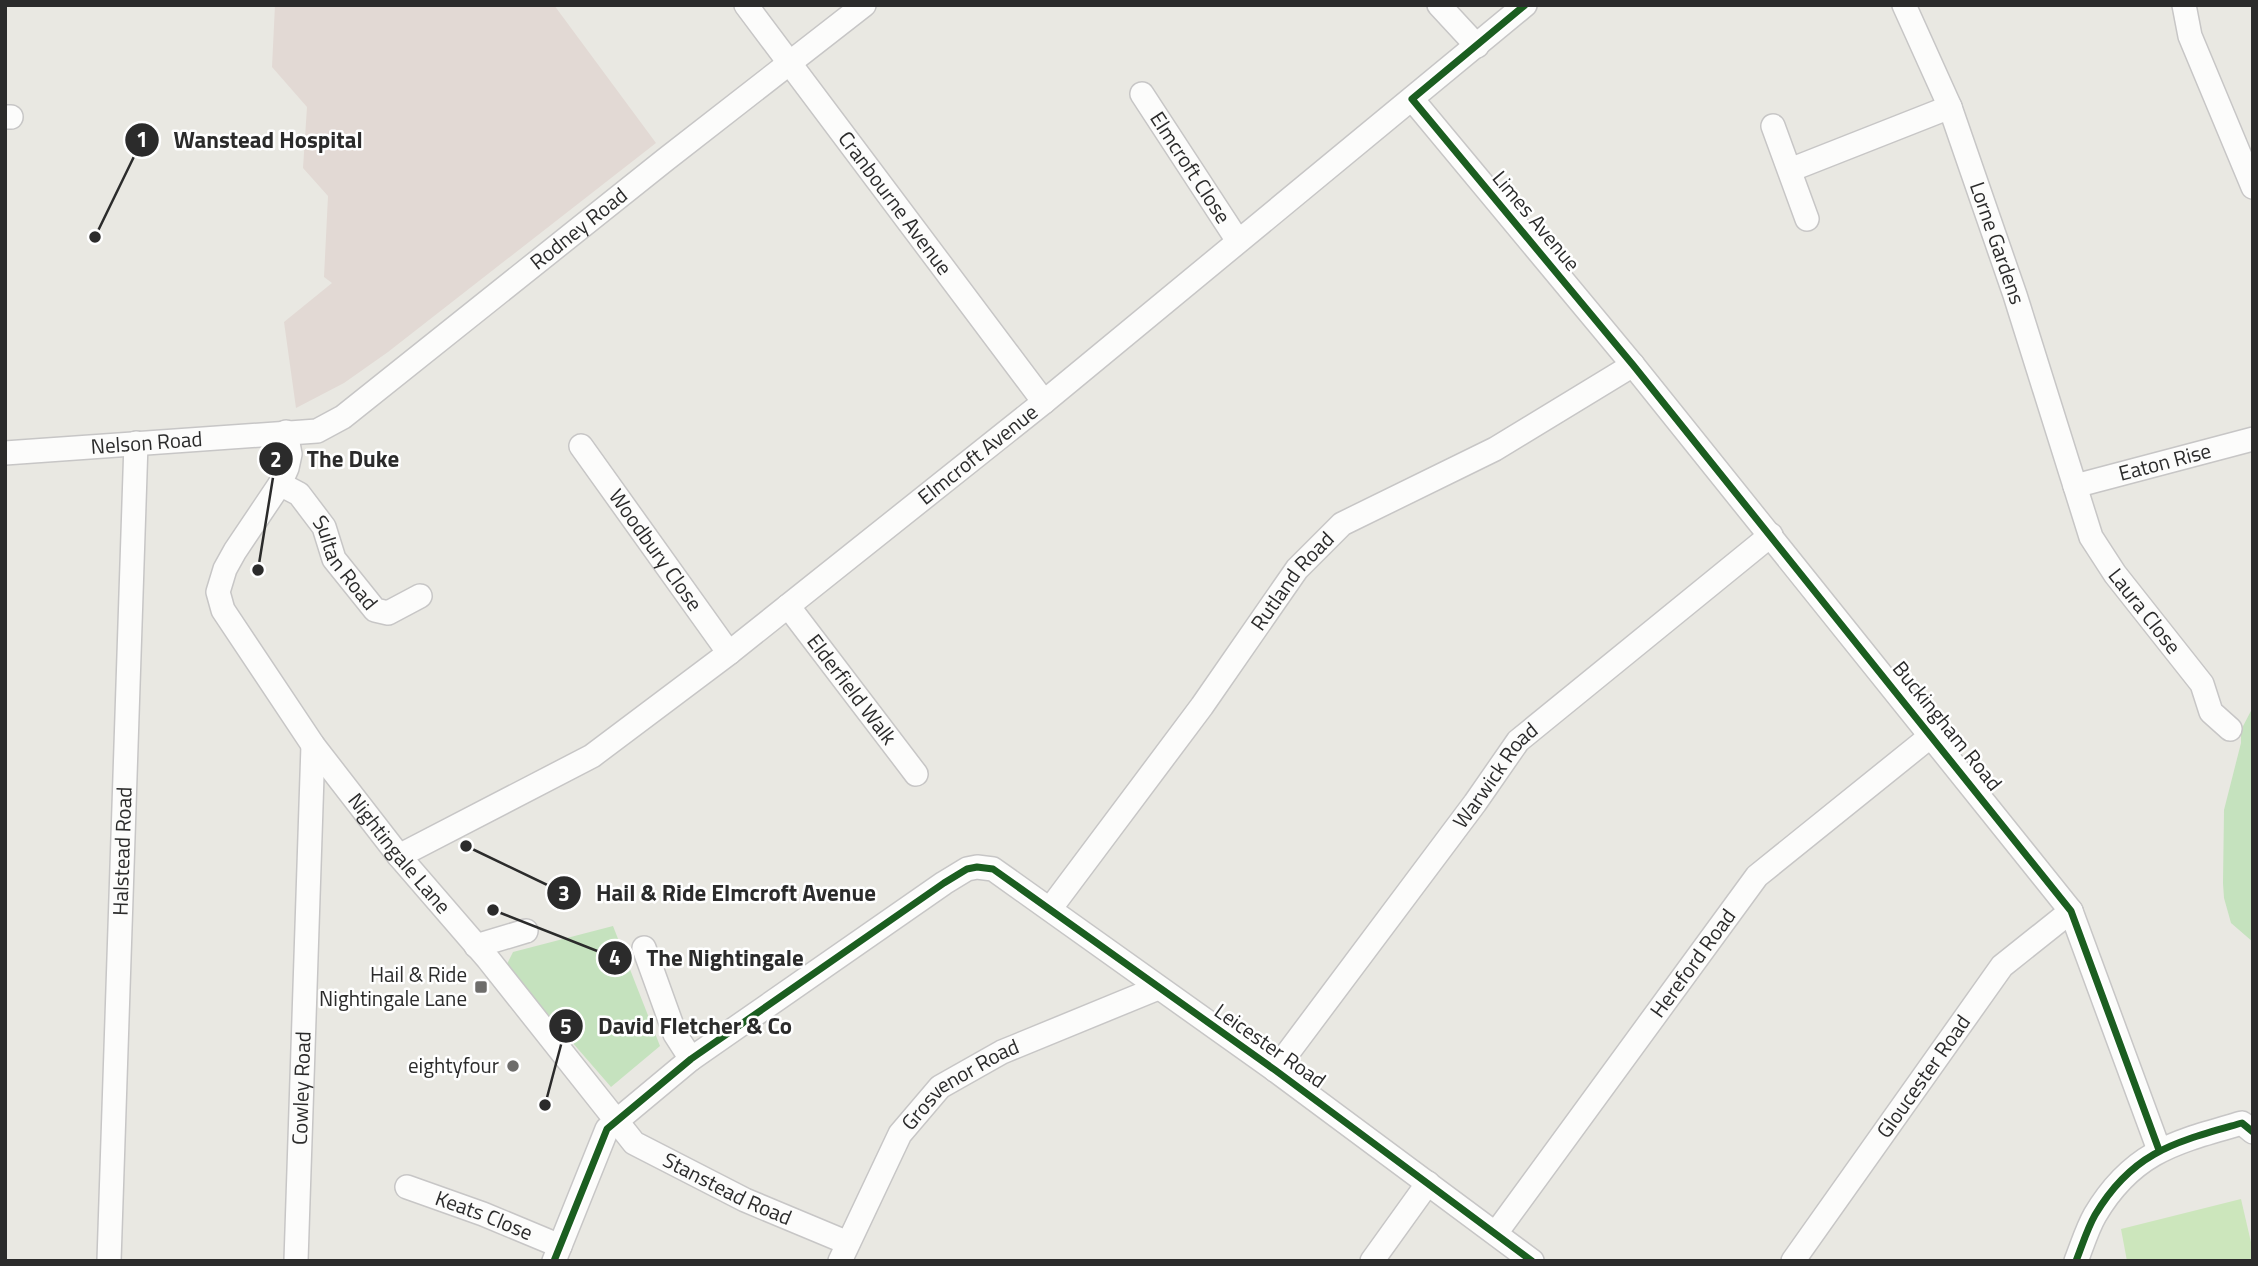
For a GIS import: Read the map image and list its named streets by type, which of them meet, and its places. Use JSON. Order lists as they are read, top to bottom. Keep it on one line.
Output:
{"streets":{"street":["Elmcroft Close","Cranbourne Avenue","Limes Avenue","Rodney Road","Lorne Gardens","Nelson Road","Elmcroft Avenue","Eaton Rise","Woodbury Close","Sultan Road","Rutland Road","Laura Close","Elderfield Walk","Buckingham Road","Warwick Road","Halstead Road","Nightingale Lane","Hereford Road","Leicester Road","Gloucester Road","Cowley Road","Grosvenor Road","Stanstead Road","Keats Close"]},"crossings":[["Elmcroft Close","Elmcroft Avenue"],["Cranbourne Avenue","Rodney Road"],["Cranbourne Avenue","Elmcroft Avenue"],["Limes Avenue","Elmcroft Avenue"],["Limes Avenue","Rutland Road"],["Limes Avenue","Buckingham Road"],["Rodney Road","Nelson Road"],["Rodney Road","Nightingale Lane"],["Lorne Gardens","Eaton Rise"],["Lorne Gardens","Laura Close"],["Nelson Road","Halstead Road"],["Nelson Road","Nightingale Lane"],["Elmcroft Avenue","Woodbury Close"],["Elmcroft Avenue","Elderfield Walk"],["Elmcroft Avenue","Nightingale Lane"],["Eaton Rise","Laura Close"],["Sultan Road","Nightingale Lane"],["Rutland Road","Buckingham Road"],["Rutland Road","Leicester Road"],["Buckingham Road","Warwick Road"],["Buckingham Road","Hereford Road"],["Buckingham Road","Gloucester Road"],["Warwick Road","Leicester Road"],["Nightingale Lane","Cowley Road"],["Nightingale Lane","Stanstead Road"],["Hereford Road","Leicester Road"],["Leicester Road","Grosvenor Road"],["Grosvenor Road","Stanstead Road"]],"places":{"other":["Wanstead Hospital","The Duke","Hail & Ride Elmcroft Avenue","The Nightingale","eightyfour","David Fletcher & Co"],"transit":["Hail & Ride Nightingale Lane"]}}
